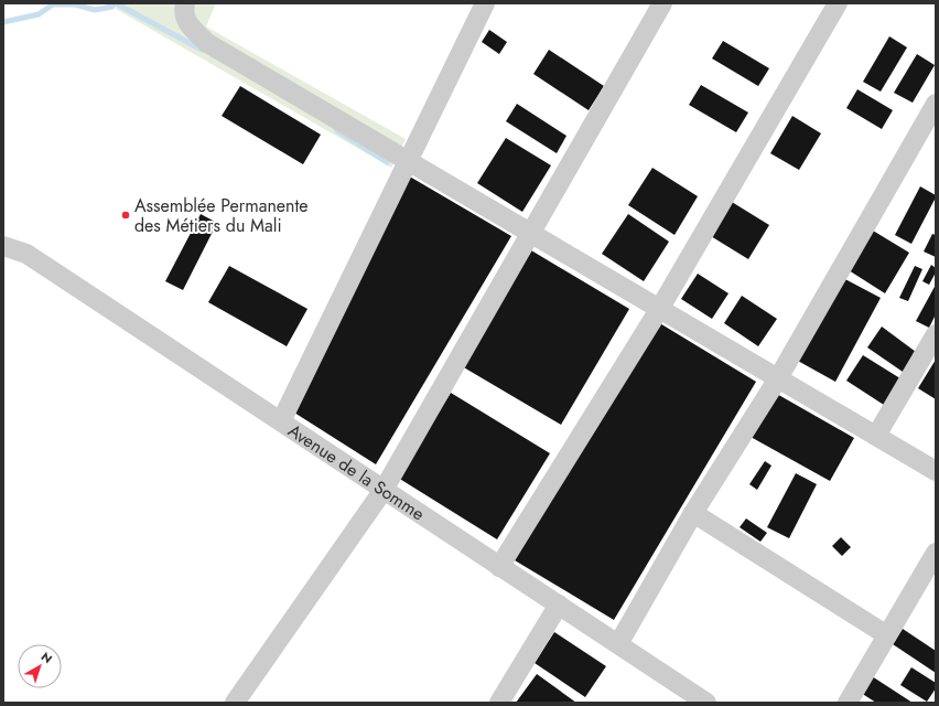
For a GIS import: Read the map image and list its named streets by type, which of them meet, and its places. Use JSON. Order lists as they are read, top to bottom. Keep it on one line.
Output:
{"streets":{"street":["Avenue de la Somme"]},"places":["Assemblée Permanente des Métiers du Mali"],"north":"top right"}
